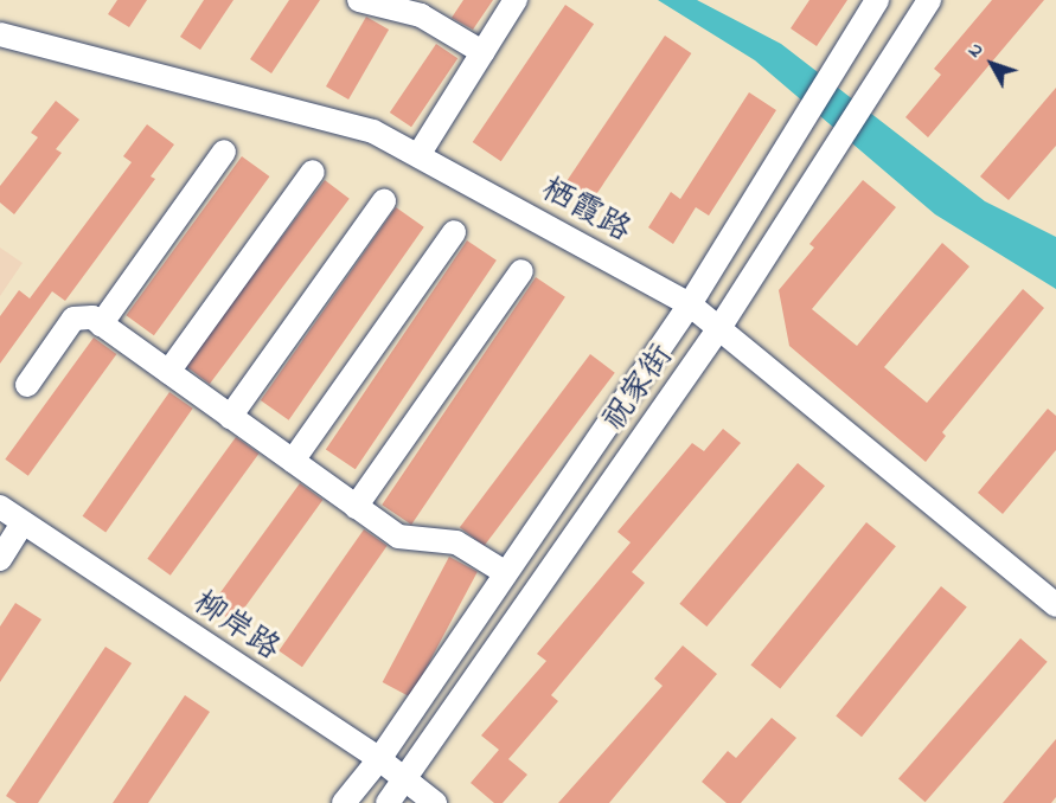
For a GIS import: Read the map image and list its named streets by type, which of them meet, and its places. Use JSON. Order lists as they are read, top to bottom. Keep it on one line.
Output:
{"streets":{"street":["栖霞路","祝家街","柳岸路"]},"crossings":[["栖霞路","祝家街"],["祝家街","柳岸路"]],"north":"top left"}
